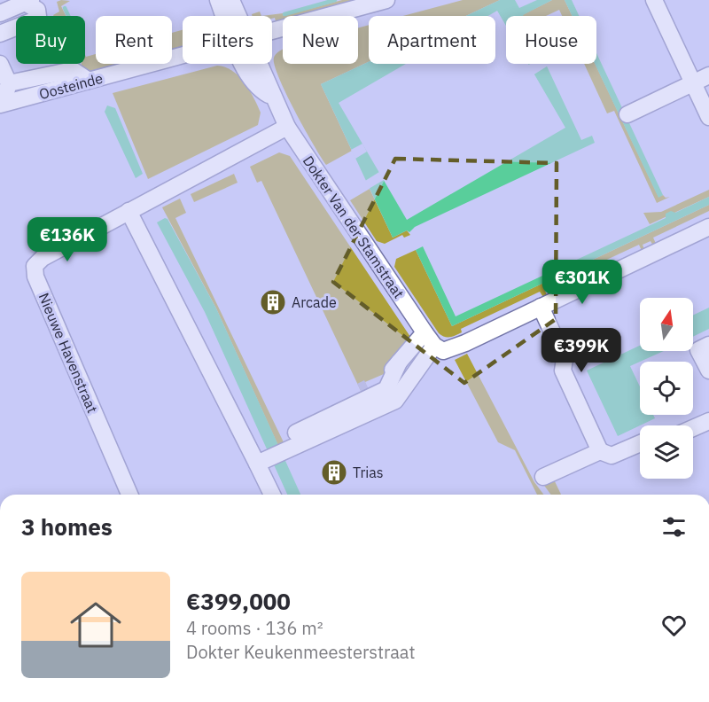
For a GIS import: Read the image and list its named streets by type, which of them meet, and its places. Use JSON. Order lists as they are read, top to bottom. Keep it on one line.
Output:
{"streets":{"street":["Oosteinde","Dokter Van der Stamstraat","Nieuwe Havenstraat"]},"crossings":[["Dokter Van der Stamstraat","Nieuwe Havenstraat"]],"places":{"building":["Arcade","Trias"]},"north":"top","page":{"chip":["Buy","Rent","Filters","New","Apartment","House"],"price":["€136K","€301K","€399K"],"heading":"3 homes","list":[{"name":"€399,000","note":"4 rooms · 136 m² · Dokter Keukenmeesterstraat"}]}}
